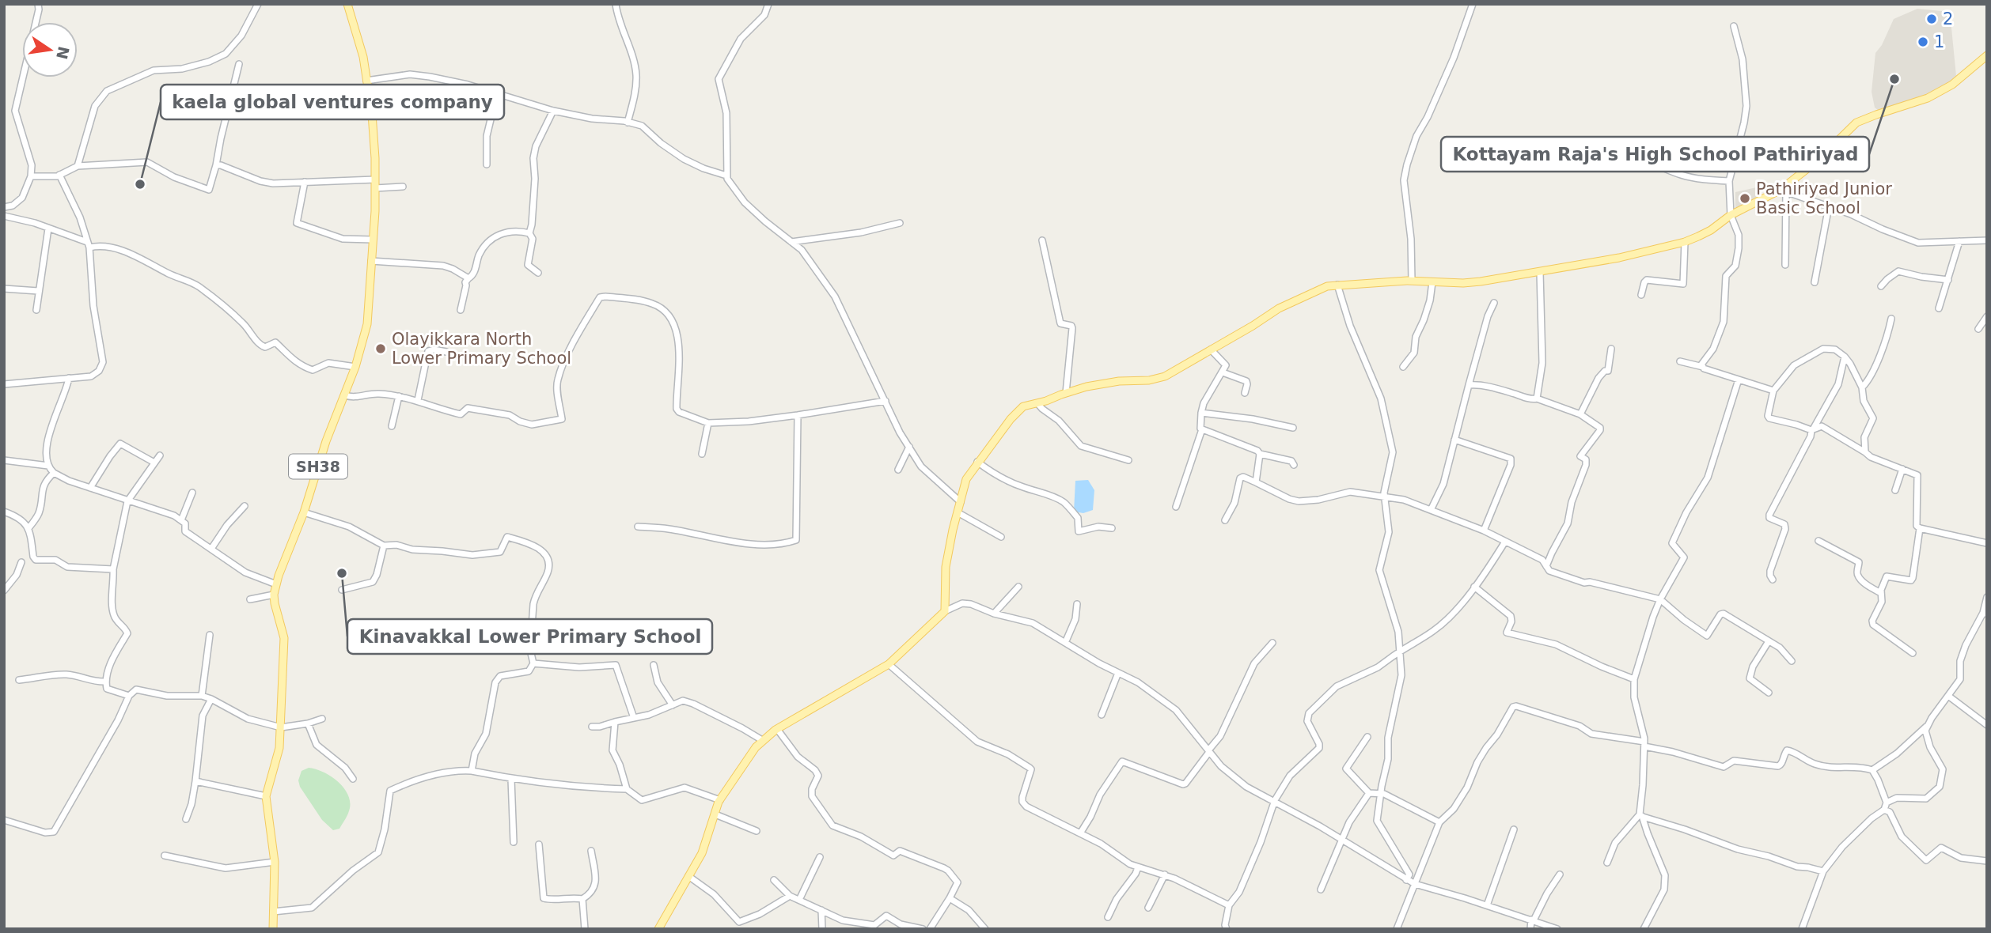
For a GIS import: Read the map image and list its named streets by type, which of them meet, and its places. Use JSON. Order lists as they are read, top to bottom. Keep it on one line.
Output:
{"streets":{"main road":["SH38"]},"places":["2","1","Kottayam Raja's High School Pathiriyad","kaela global ventures company","Pathiriyad Junior Basic School","Olayikkara North Lower Primary School","Kinavakkal Lower Primary School"],"north":"right"}
